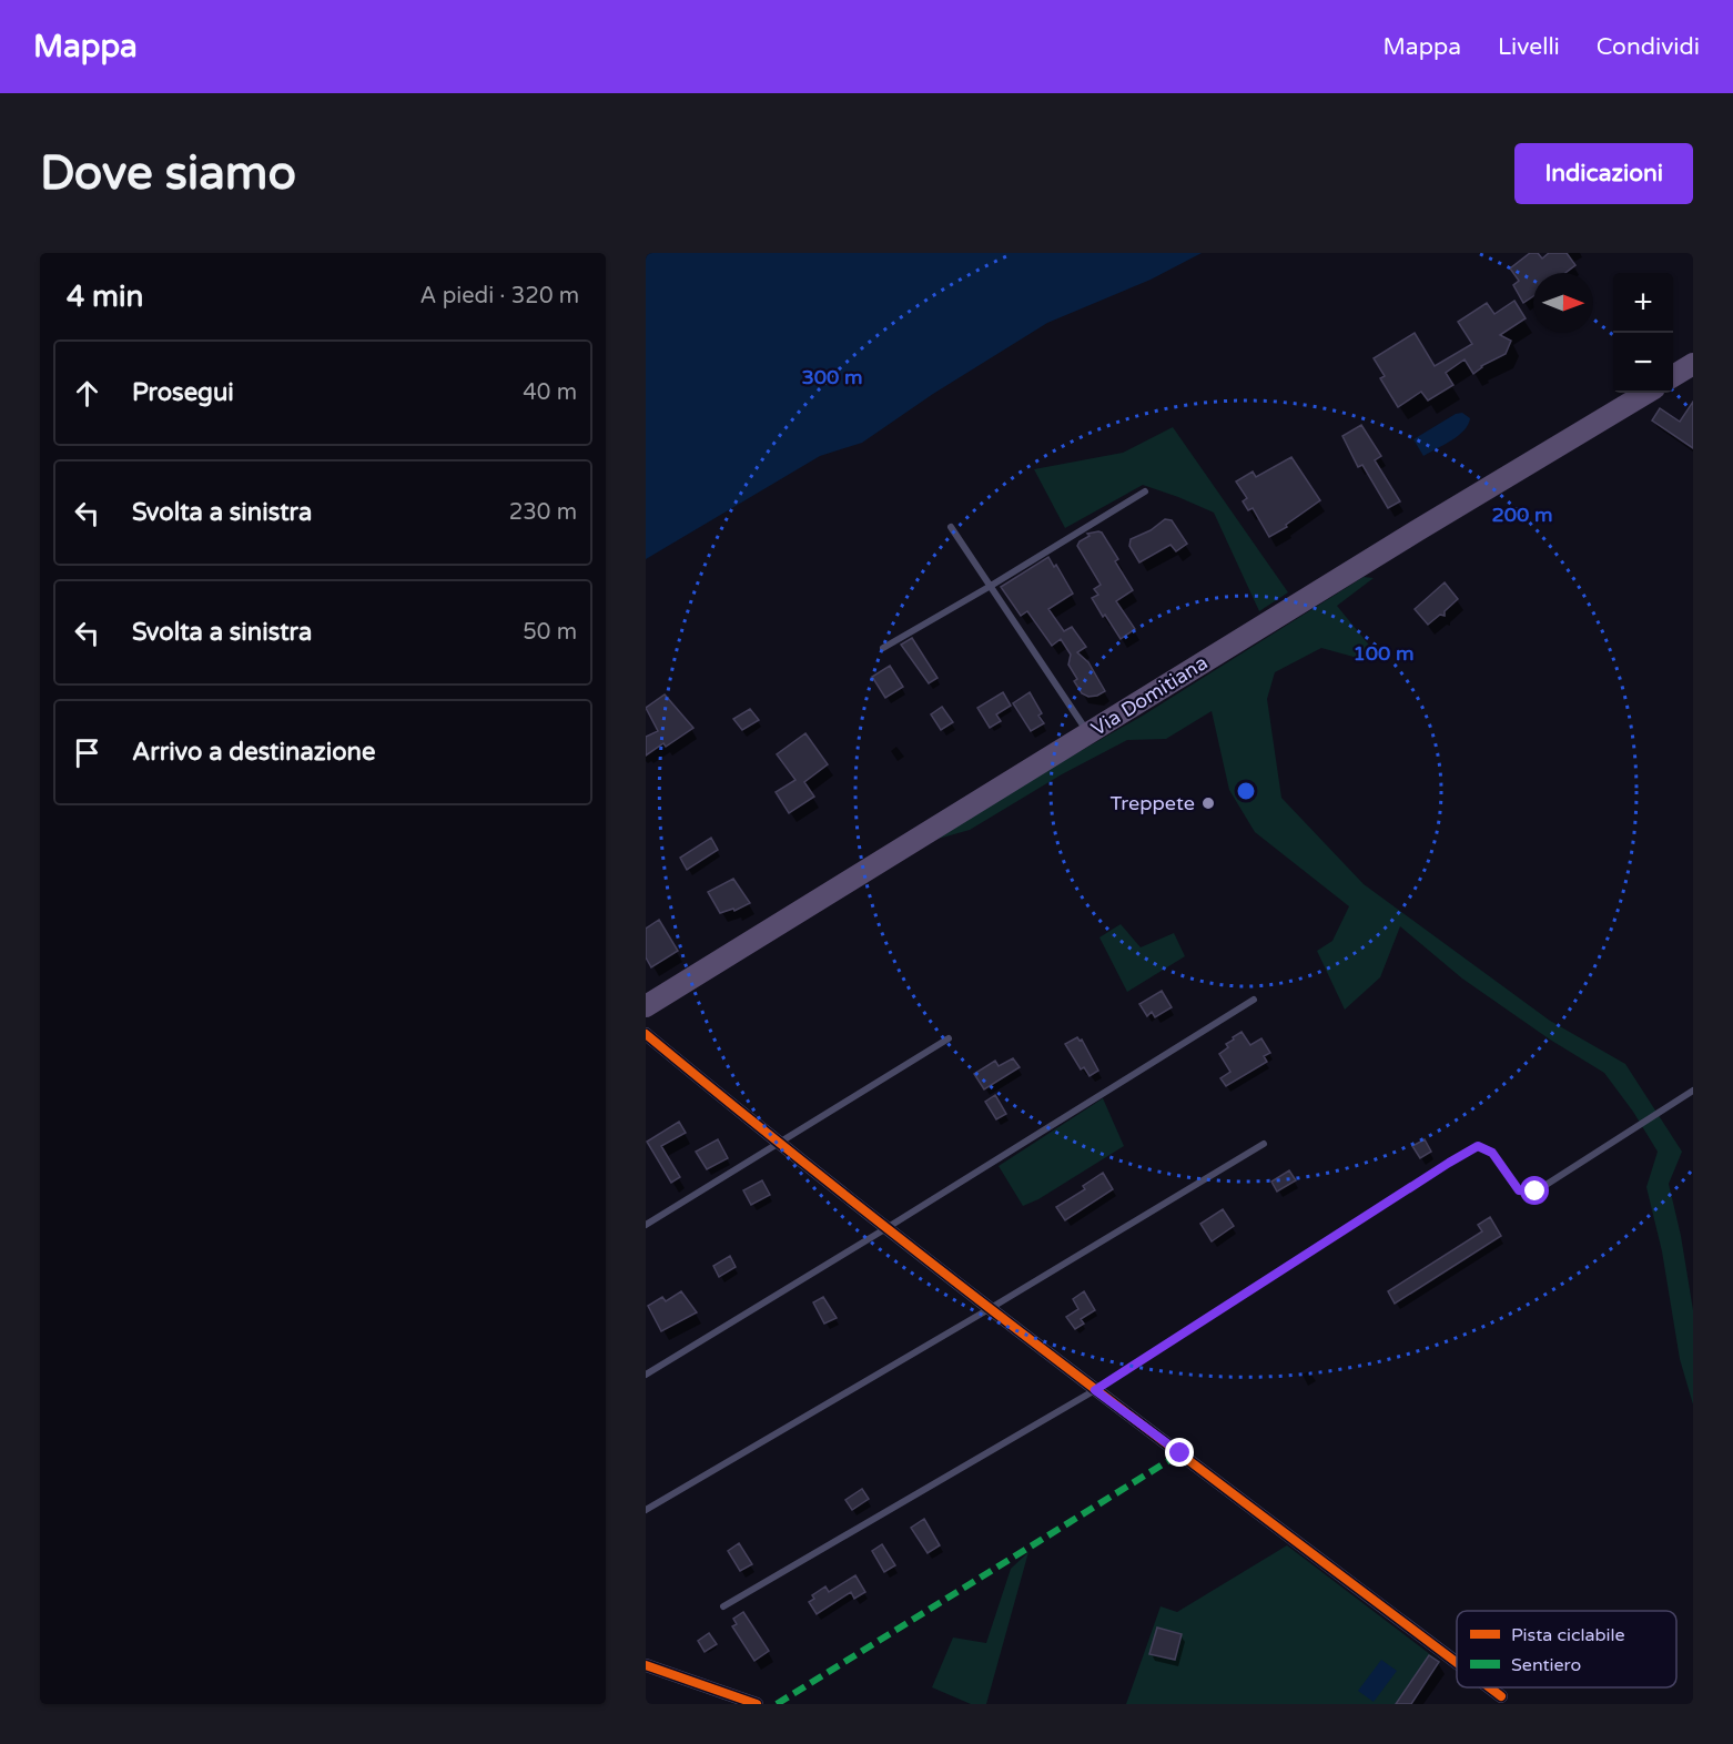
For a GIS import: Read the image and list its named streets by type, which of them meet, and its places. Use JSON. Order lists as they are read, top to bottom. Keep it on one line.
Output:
{"streets":{"main road":["Via Domitiana"]},"places":["Treppete"],"legend":["Pista ciclabile","Sentiero"],"north":"right","page":{"header":"Mappa","nav":["Mappa","Livelli","Condividi"],"buttons":"Indicazioni","title":"Dove siamo","heading":["4 min","A piedi · 320 m"],"map_buttons":["+","−"],"list":[["Prosegui","40 m"],["Svolta a sinistra","230 m"],["Svolta a sinistra","50 m"],"Arrivo a destinazione"]},"rings":["300 m","200 m","100 m"]}
